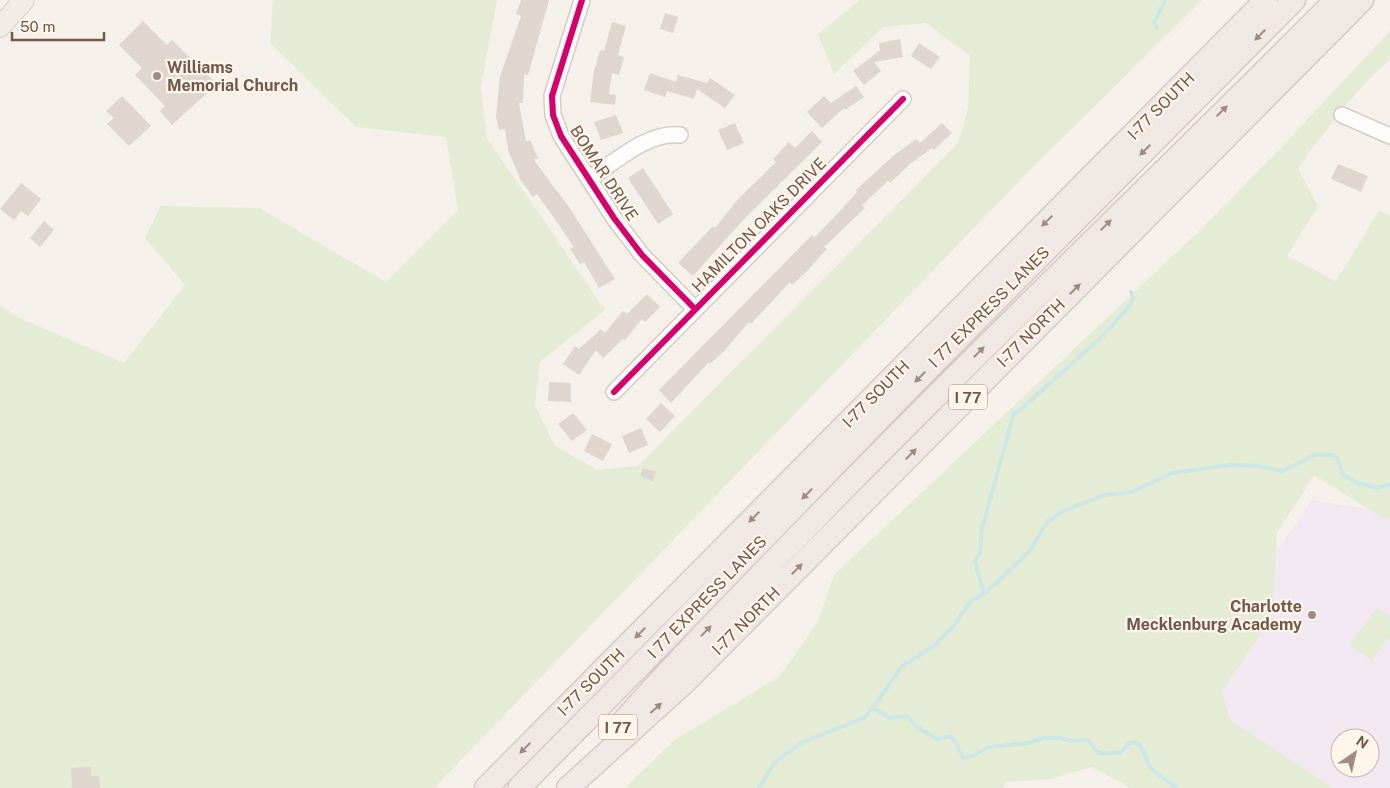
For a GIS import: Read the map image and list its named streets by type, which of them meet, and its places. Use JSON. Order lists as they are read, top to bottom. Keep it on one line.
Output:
{"streets":{"highway":["I-77 SOUTH","I 77 EXPRESS LANES","I-77 NORTH","I 77"],"street":["BOMAR DRIVE","HAMILTON OAKS DRIVE"]},"crossings":[["BOMAR DRIVE","HAMILTON OAKS DRIVE"]],"one_way":["I-77 SOUTH","I-77 NORTH"],"places":["Williams Memorial Church","Charlotte Mecklenburg Academy"],"scale_bar":"50 m","north":"top right"}
